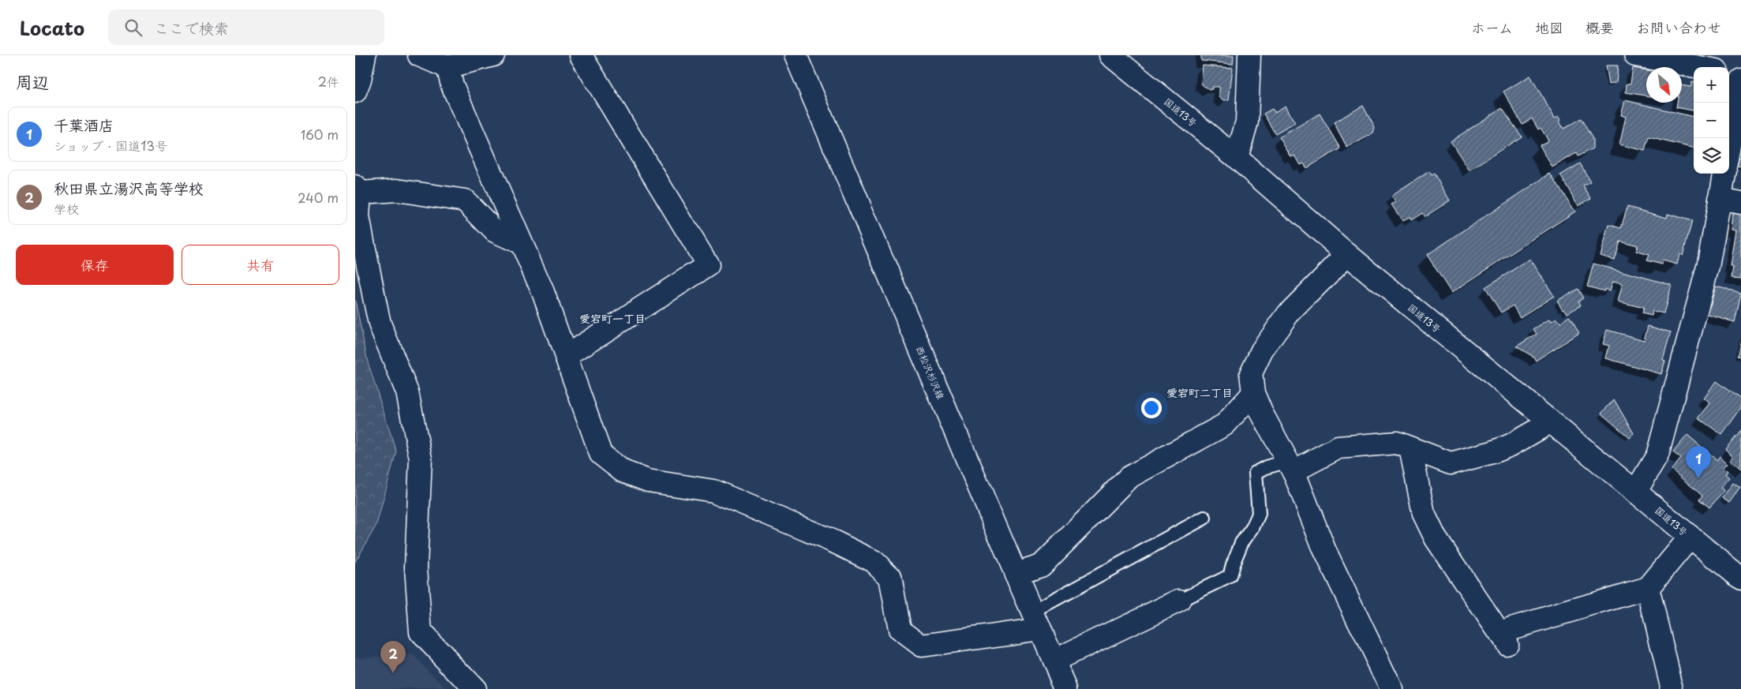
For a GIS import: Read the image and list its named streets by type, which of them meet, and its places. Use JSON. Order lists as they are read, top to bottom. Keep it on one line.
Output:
{"streets":{"main road":["国道13号","西松沢杉沢線"]},"districts":["愛宕町一丁目","愛宕町二丁目"],"north":"bottom right","page":{"header":"Locato","search":"ここで検索","nav":["ホーム","地図","概要","お問い合わせ"],"heading":["周辺","2件"],"map_buttons":["+","−"],"list":[{"mark":"1","name":"千葉酒店","note":"ショップ · 国道13号","value":"160 m"},{"mark":"2","name":"秋田県立湯沢高等学校","note":"学校","value":"240 m"}],"buttons":["保存","共有"],"pins":["1","2"]}}
